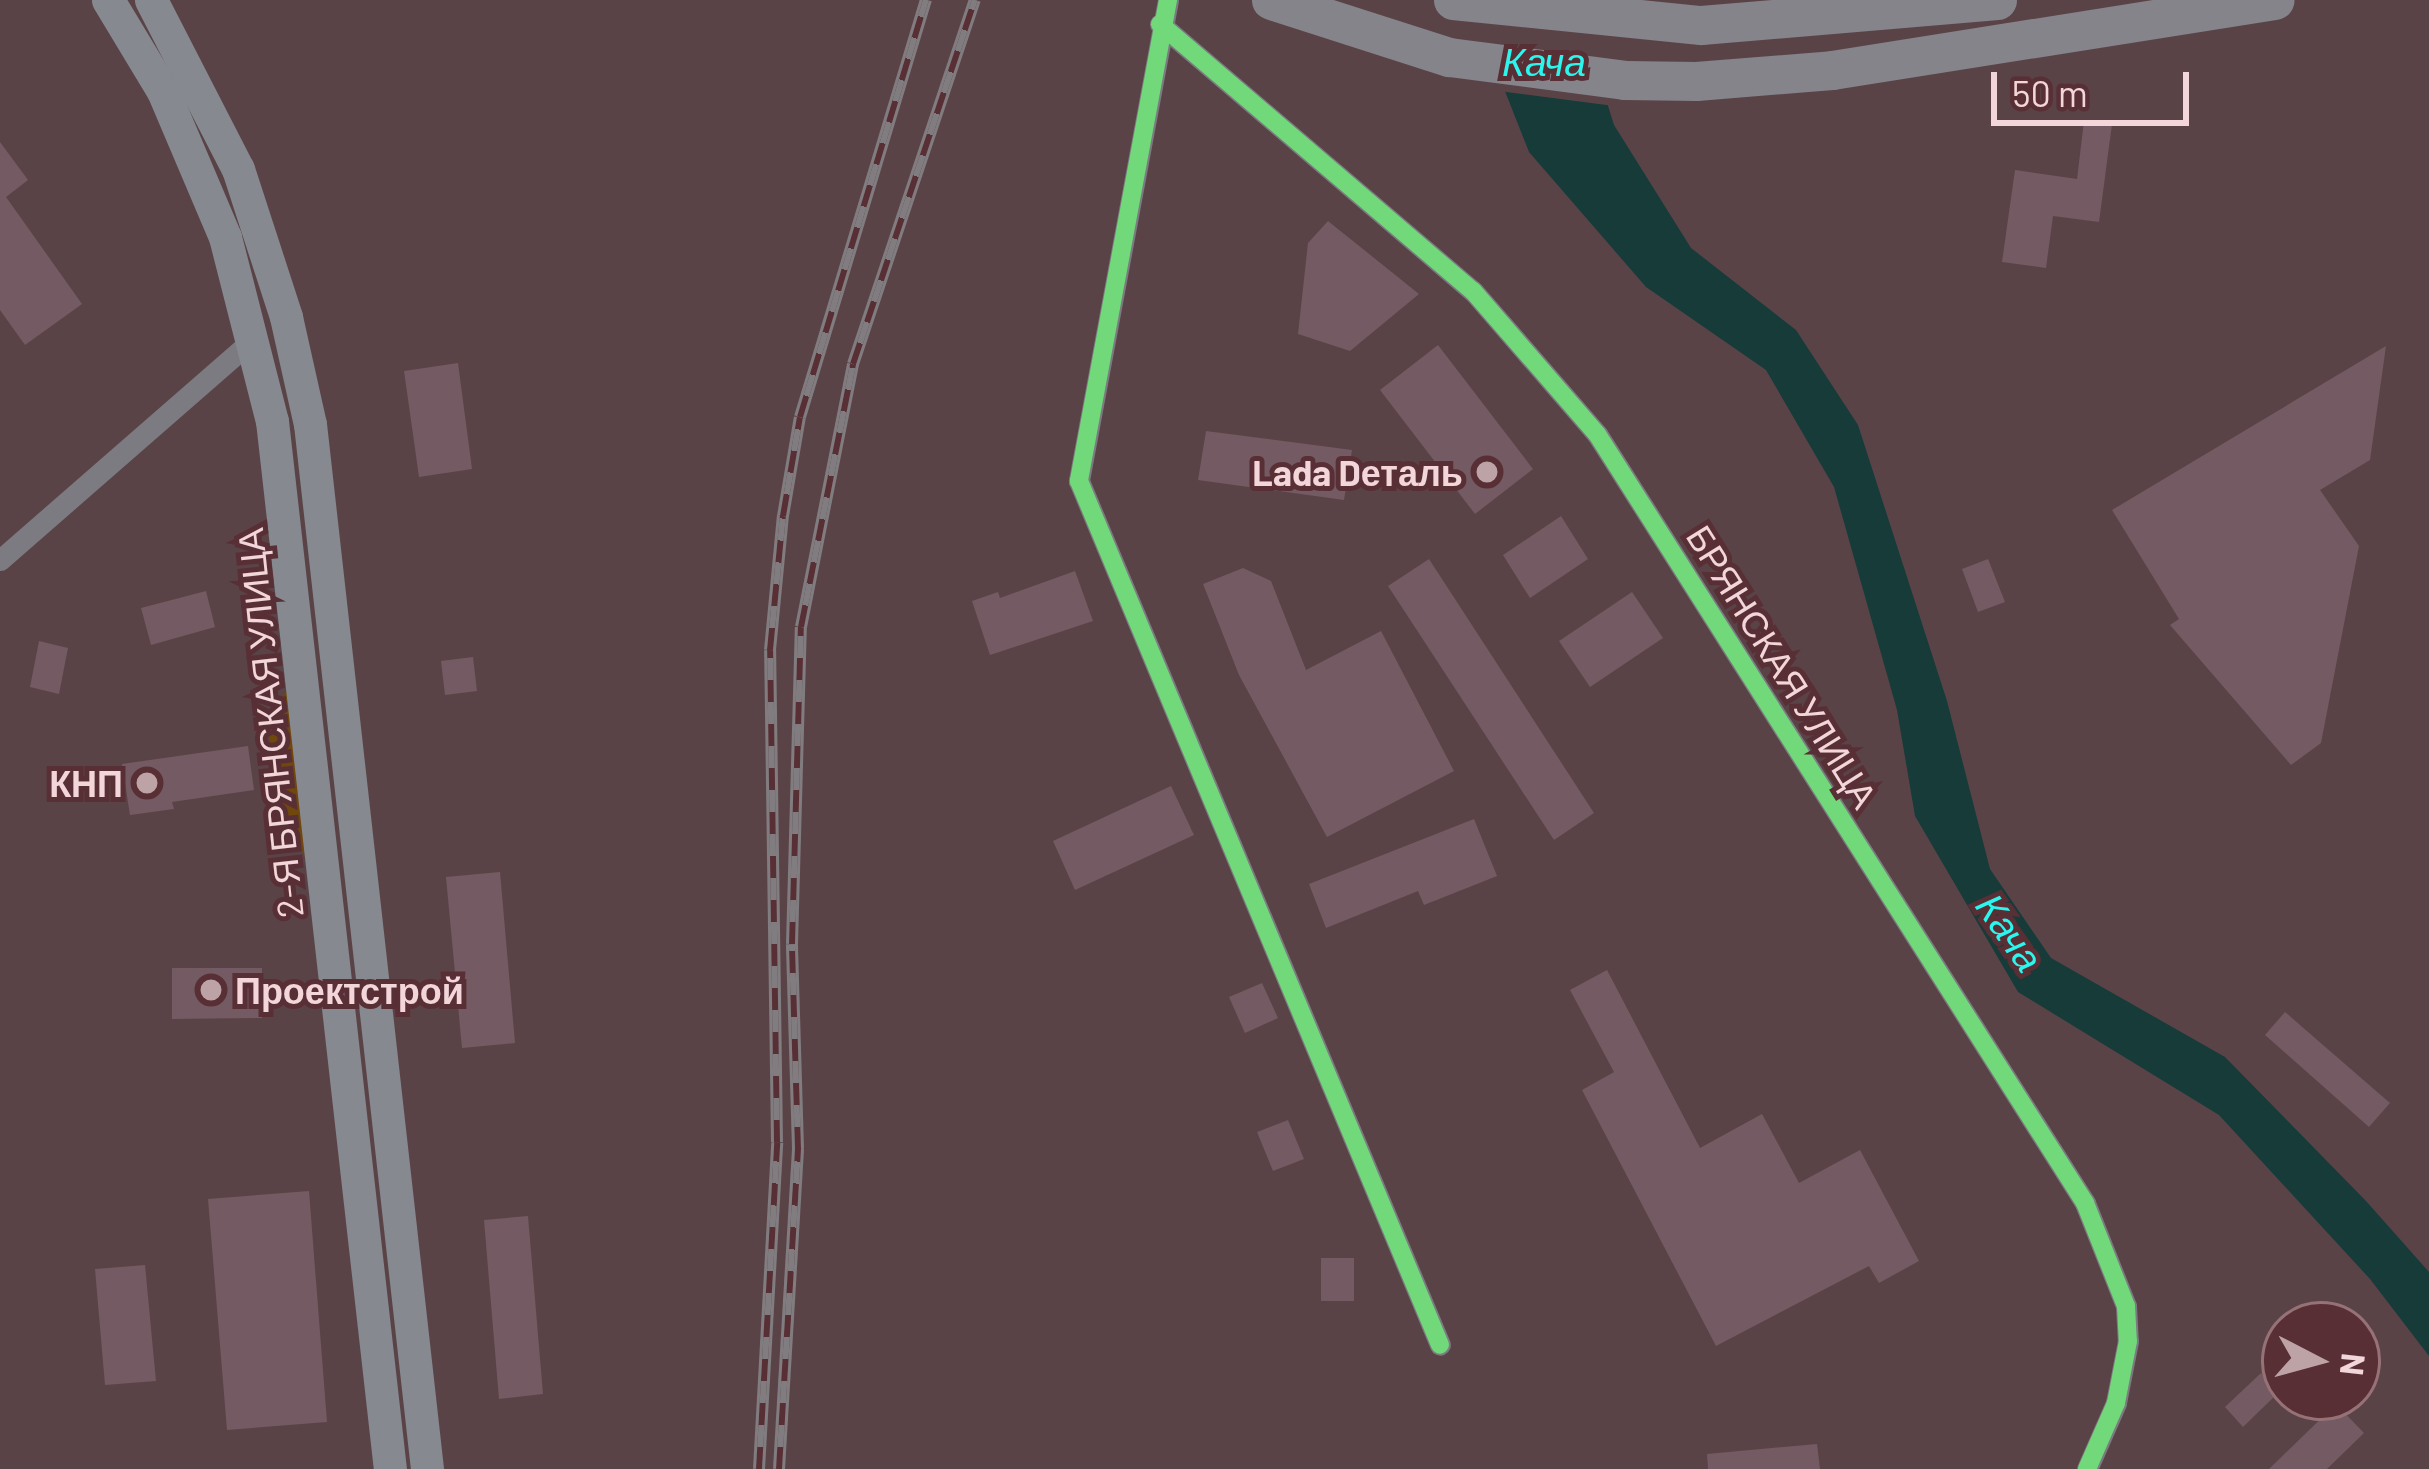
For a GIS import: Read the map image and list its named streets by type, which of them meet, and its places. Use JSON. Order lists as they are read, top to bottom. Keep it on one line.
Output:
{"streets":{"main road":["2-Я БРЯНСКАЯ УЛИЦА"],"street":["БРЯНСКАЯ УЛИЦА"]},"water":["Кача"],"places":["Lada Dеталь","КНП","Проектстрой"],"scale_bar":"50 m","north":"right"}
